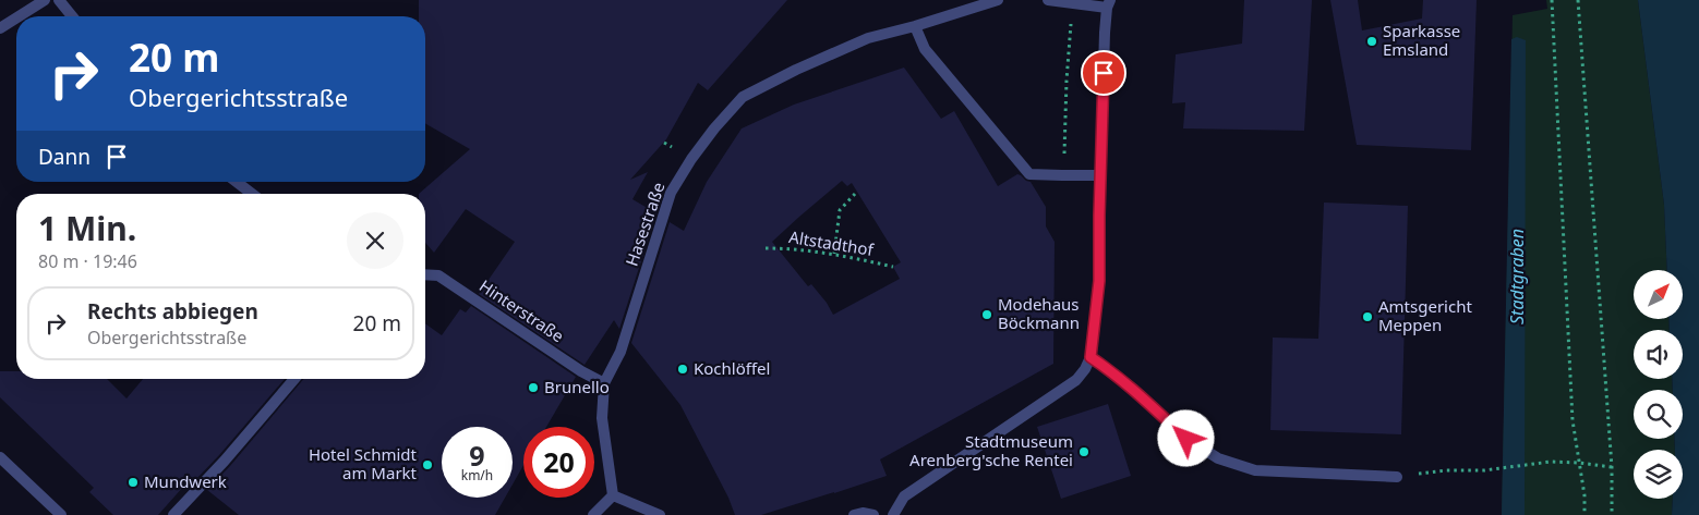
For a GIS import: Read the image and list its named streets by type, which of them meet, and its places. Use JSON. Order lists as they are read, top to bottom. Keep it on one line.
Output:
{"streets":{"street":["Hasestraße","Hinterstraße"],"path":["Altstadthof"]},"crossings":[["Hasestraße","Hinterstraße"]],"water":["Stadtgraben"],"places":["Sparkasse Emsland","Modehaus Böckmann","Amtsgericht Meppen","Kochlöffel","Brunello","Stadtmuseum Arenberg'sche Rentei","Hotel Schmidt am Markt","Mundwerk"],"north":"top right","page":{"turn":["20 m","Obergerichtsstraße"],"then":"Dann","heading":["1 Min.","80 m · 19:46"],"list":[{"name":"Rechts abbiegen","note":"Obergerichtsstraße","value":"20 m"}],"speed":"9 km/h","limit":"20"}}
